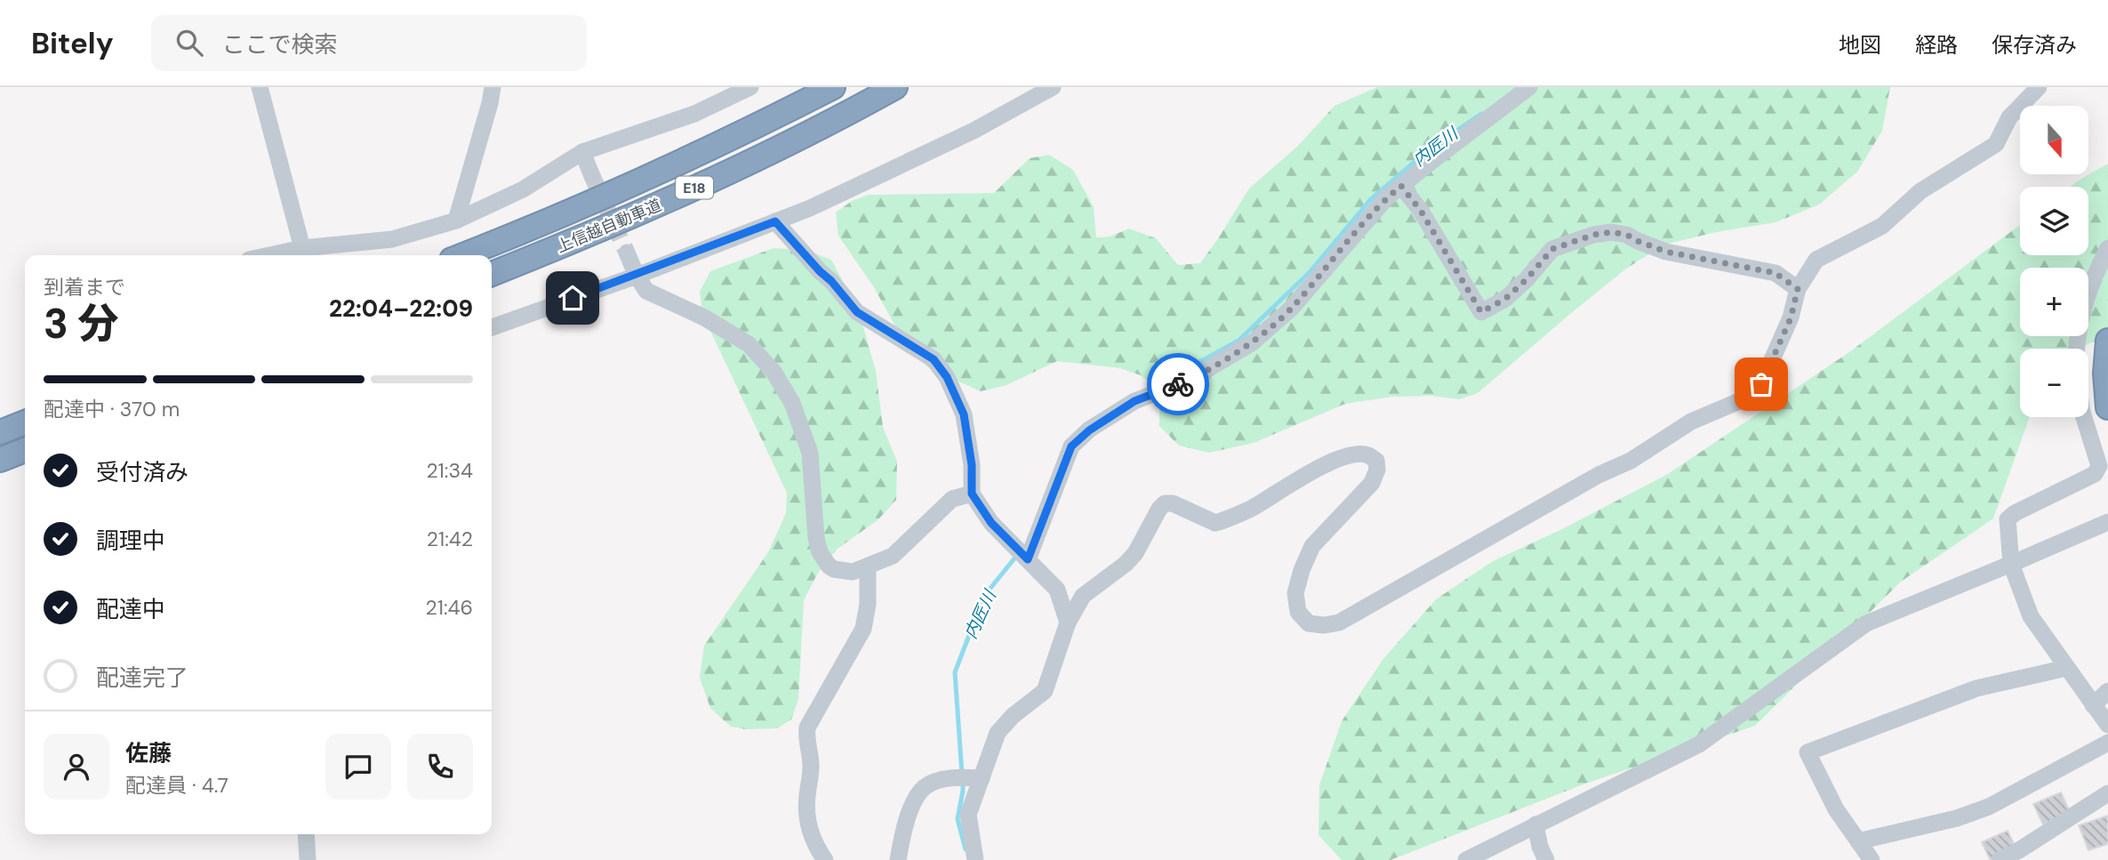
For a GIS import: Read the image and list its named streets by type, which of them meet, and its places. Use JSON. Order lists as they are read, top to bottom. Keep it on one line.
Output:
{"streets":{"highway":["E18","上信越自動車道"]},"water":["内匠川"],"north":"bottom","page":{"header":"Bitely","search":"ここで検索","nav":["地図","経路","保存済み"],"map_buttons":["+","−"],"heading":["3 分","到着まで","22:04–22:09"],"panel":["佐藤","配達員 · 4.7"],"bar":"配達中 · 370 m","list":[["受付済み","21:34"],["調理中","21:42"],["配達中","21:46"],"配達完了"]}}
